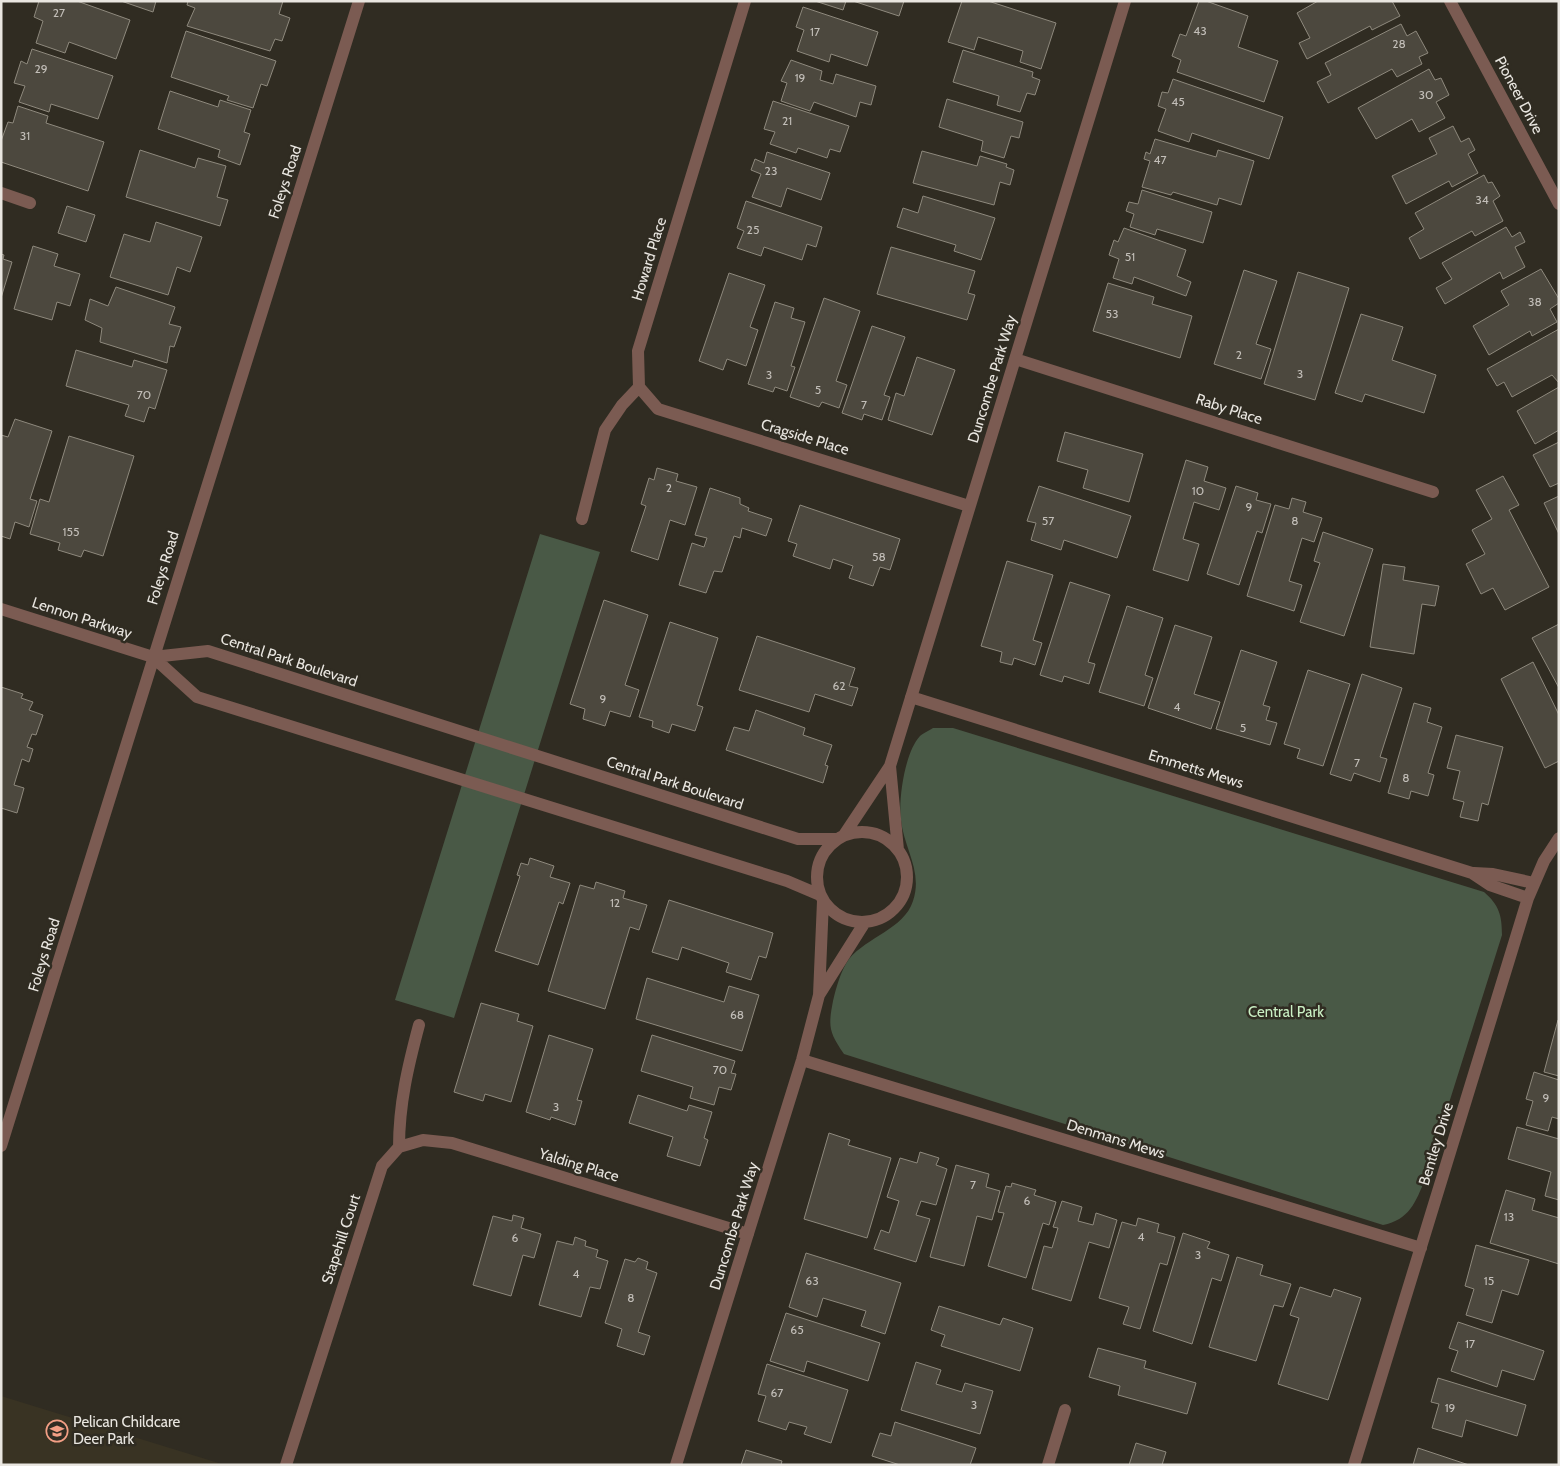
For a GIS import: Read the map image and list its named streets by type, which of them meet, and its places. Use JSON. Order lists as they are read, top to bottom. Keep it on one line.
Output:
{"streets":{"street":["Pioneer Drive","Foleys Road","Howard Place","Duncombe Park Way","Raby Place","Cragside Place","Lennon Parkway","Central Park Boulevard","Emmetts Mews","Denmans Mews","Bentley Drive","Yalding Place","Stapehill Court"]},"crossings":[["Foleys Road","Lennon Parkway"],["Foleys Road","Central Park Boulevard"],["Howard Place","Cragside Place"],["Duncombe Park Way","Raby Place"],["Duncombe Park Way","Cragside Place"],["Duncombe Park Way","Central Park Boulevard"],["Duncombe Park Way","Emmetts Mews"],["Duncombe Park Way","Denmans Mews"],["Duncombe Park Way","Yalding Place"],["Lennon Parkway","Central Park Boulevard"],["Emmetts Mews","Bentley Drive"],["Denmans Mews","Bentley Drive"],["Yalding Place","Stapehill Court"]],"parks":["Central Park"],"places":{"school or university":["Pelican Childcare Deer Park"]},"house_numbers":["27","43","17","28","29","19","30","45","21","31","47","23","34","25","51","38","53","2","3","3","5","70","7","2","10","9","57","8","155","58","62","9","4","5","7","8","12","68","70","9","3","7","6","13","4","6","3","4","63","15","8","65","17","67","3","19"]}
